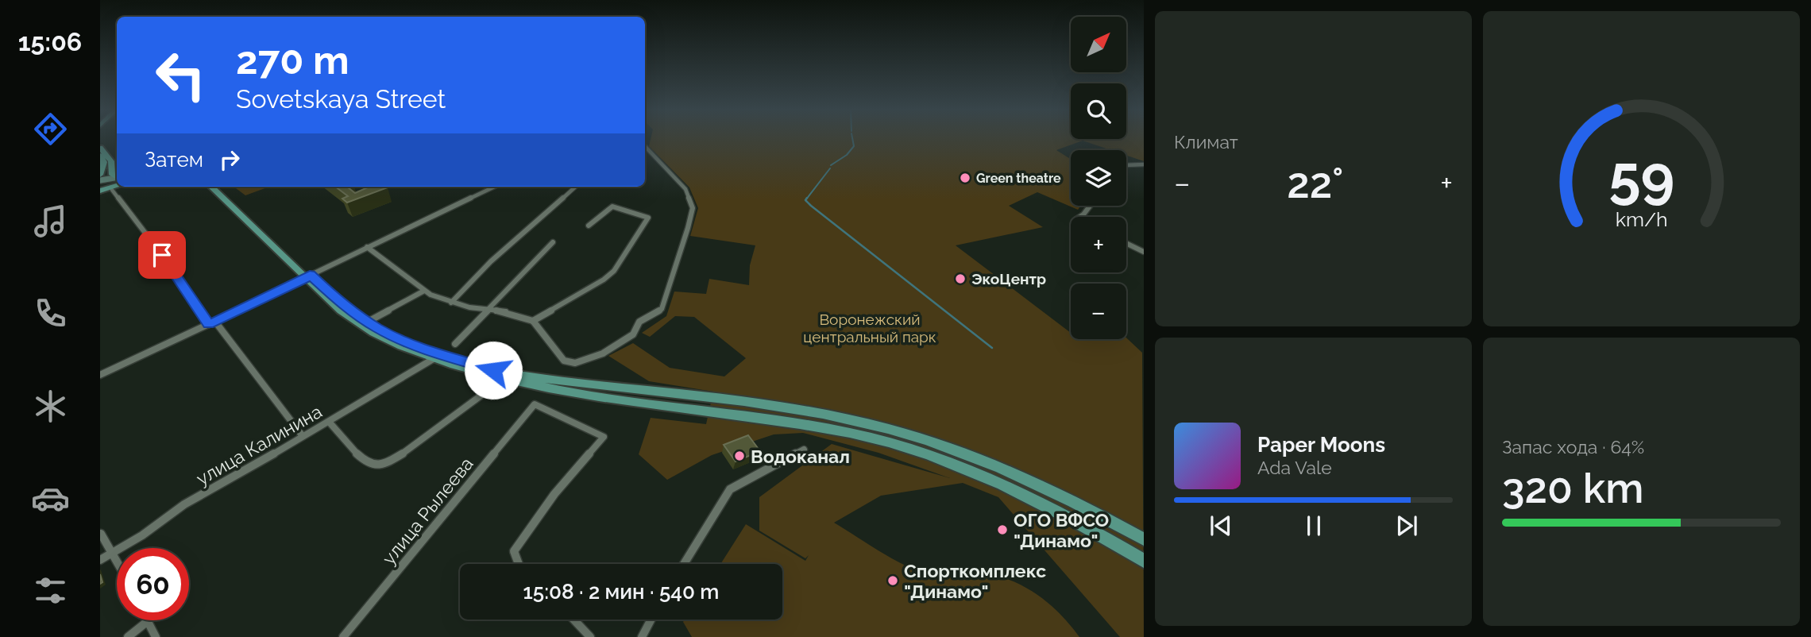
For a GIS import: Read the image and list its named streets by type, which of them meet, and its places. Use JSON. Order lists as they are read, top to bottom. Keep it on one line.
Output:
{"streets":{"street":["улица Калинина","улица Рылеева"]},"parks":["Воронежский центральный парк"],"places":["Green theatre","ЭкоЦентр","Водоканал","ОГО ВФСО \"Динамо\"","Спорткомплекс \"Динамо\""],"north":"top right","page":{"tabs":"15:06","tile":["Климат",["Запас хода · 64%","320 km"]],"map_buttons":["+","−"],"turn":["270 m","Sovetskaya Street"],"then":"Затем","heat":["−","22°","+"],"song":["Paper Moons","Ada Vale"],"limit":"60","trip":"15:08 · 2 мин · 540 m","gauge":["59","km/h"]}}
